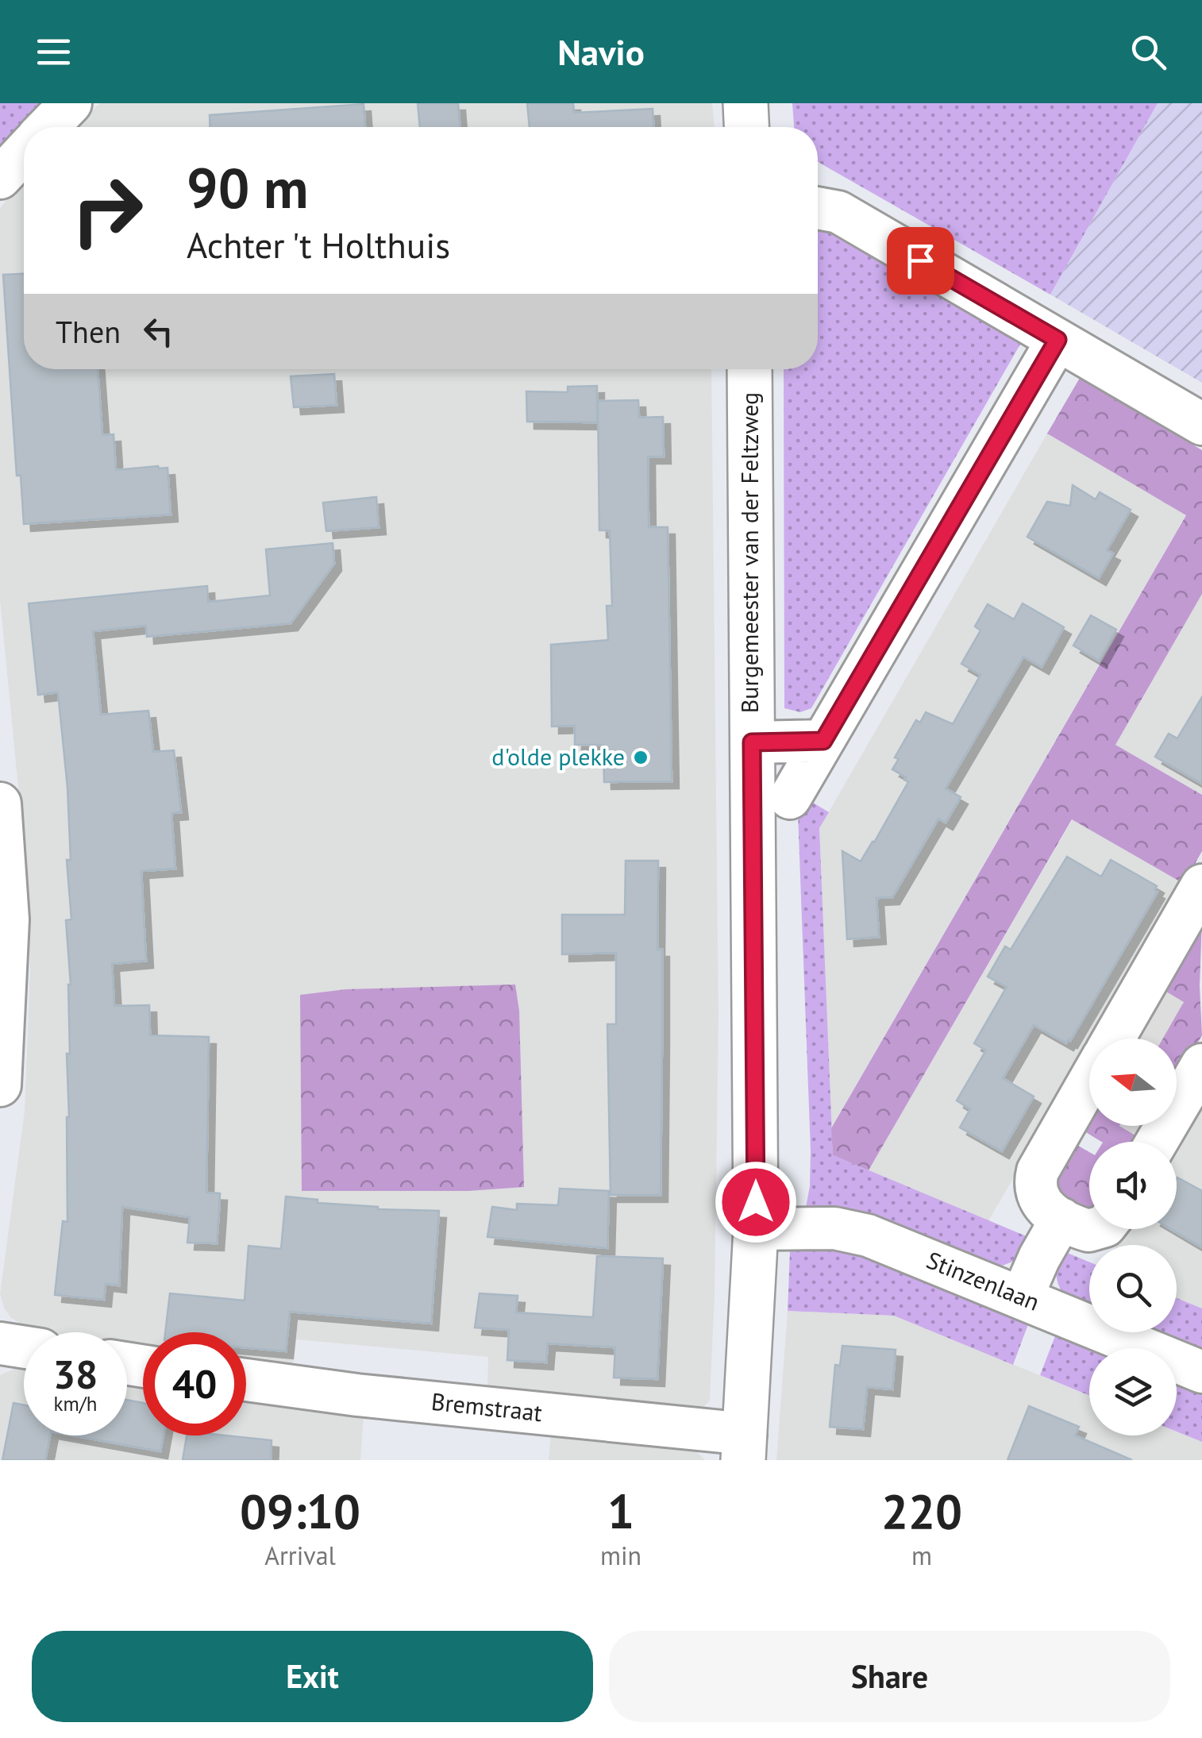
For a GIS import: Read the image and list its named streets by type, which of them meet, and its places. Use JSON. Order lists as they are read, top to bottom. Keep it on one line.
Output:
{"streets":{"street":["Burgemeester van der Feltzweg","Stinzenlaan","Bremstraat"]},"crossings":[["Burgemeester van der Feltzweg","Stinzenlaan"],["Burgemeester van der Feltzweg","Bremstraat"]],"places":["d'olde plekke"],"north":"left","page":{"header":"Navio","turn":["90 m","Achter 't Holthuis"],"then":"Then","speed":"38 km/h","limit":"40","eta":["09:10","Arrival","1","min","220","m"],"buttons":["Exit","Share"]}}
